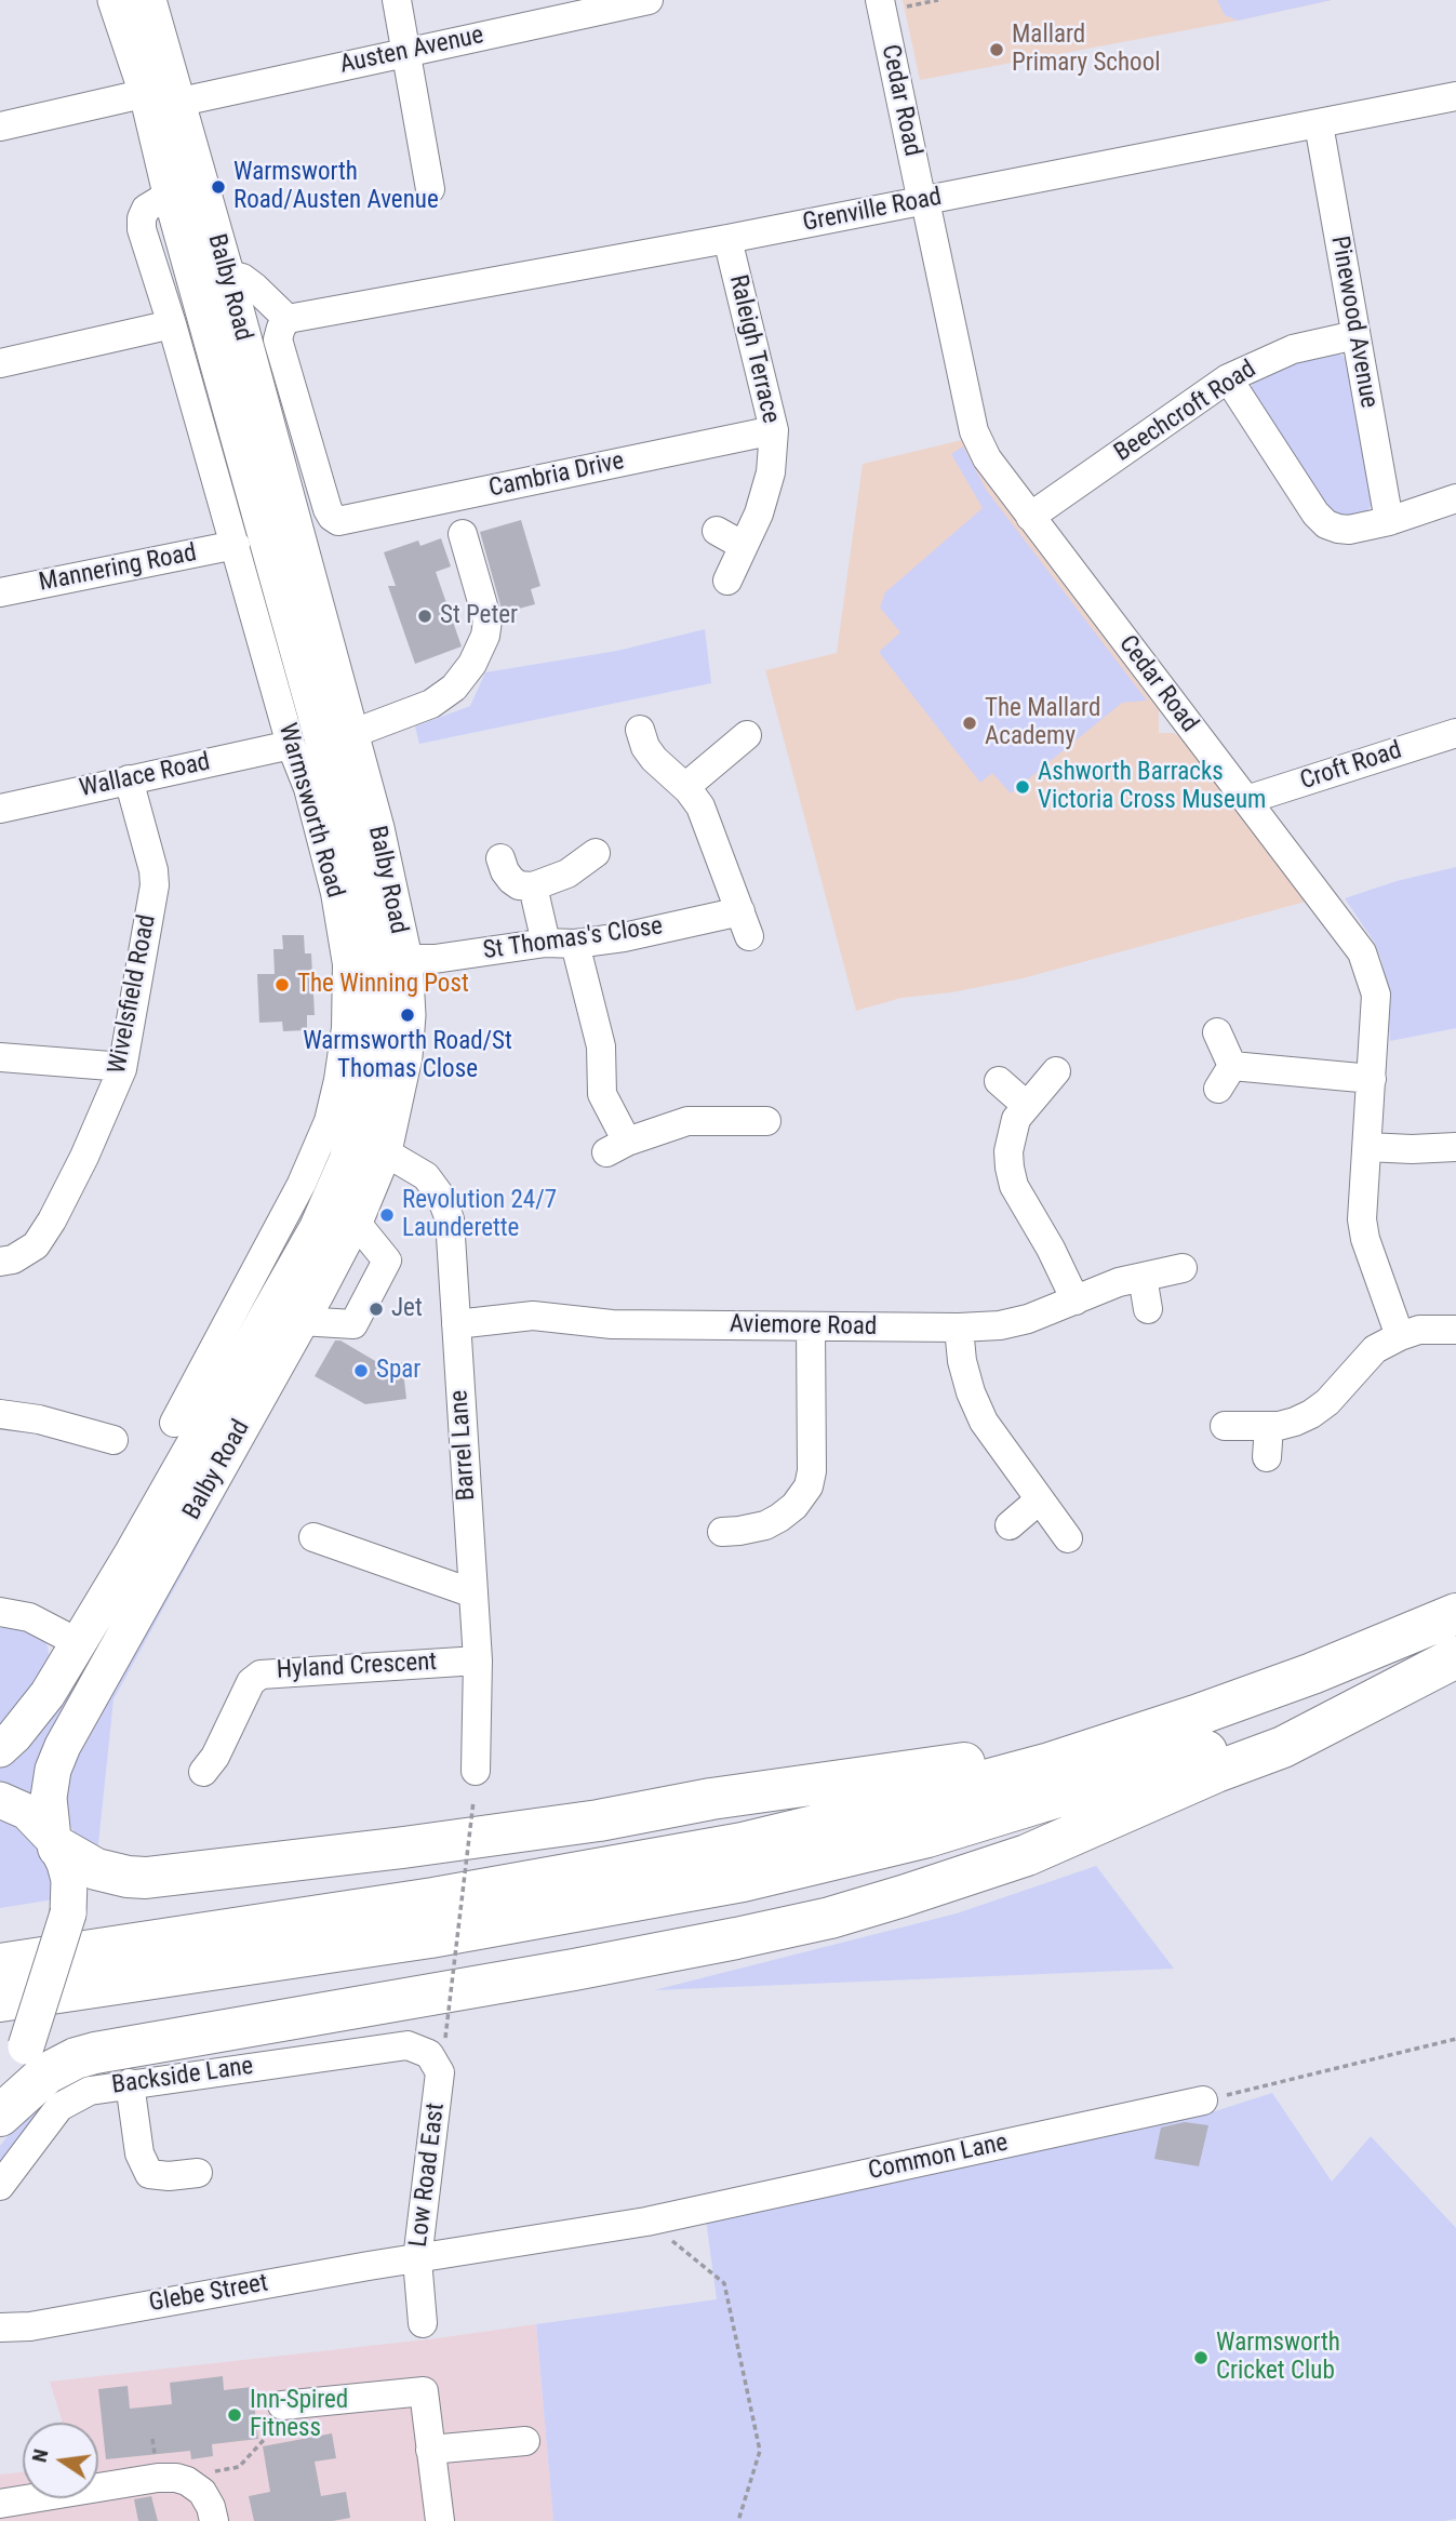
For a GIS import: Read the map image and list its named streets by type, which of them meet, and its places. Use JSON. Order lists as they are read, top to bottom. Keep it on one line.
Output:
{"streets":{"main road":["Balby Road"],"street":["Austen Avenue","Cedar Road","Grenville Road","Pinewood Avenue","Raleigh Terrace","Beechcroft Road","Cambria Drive","Mannering Road","Croft Road","Wallace Road","Warmsworth Road","St Thomas's Close","Wivelsfield Road","Aviemore Road","Barrel Lane","Hyland Crescent","Backside Lane","Common Lane","Low Road East","Glebe Street"]},"crossings":[["Austen Avenue","Balby Road"],["Cedar Road","Grenville Road"],["Cedar Road","Beechcroft Road"],["Cedar Road","Croft Road"],["Grenville Road","Pinewood Avenue"],["Grenville Road","Raleigh Terrace"],["Grenville Road","Cambria Drive"],["Balby Road","Warmsworth Road"],["Balby Road","St Thomas's Close"],["Balby Road","Barrel Lane"],["Pinewood Avenue","Beechcroft Road"],["Raleigh Terrace","Cambria Drive"],["Mannering Road","Warmsworth Road"],["Wallace Road","Warmsworth Road"],["Wallace Road","Wivelsfield Road"],["Aviemore Road","Barrel Lane"],["Barrel Lane","Hyland Crescent"],["Backside Lane","Low Road East"],["Common Lane","Low Road East"],["Common Lane","Glebe Street"],["Low Road East","Glebe Street"]],"places":["Mallard Primary School","Warmsworth Road/Austen Avenue","St Peter","The Mallard Academy","Ashworth Barracks Victoria Cross Museum","The Winning Post","Warmsworth Road/St Thomas Close","Revolution 24/7 Launderette","Jet","Spar","Warmsworth Cricket Club","Inn-Spired Fitness"],"north":"left"}
